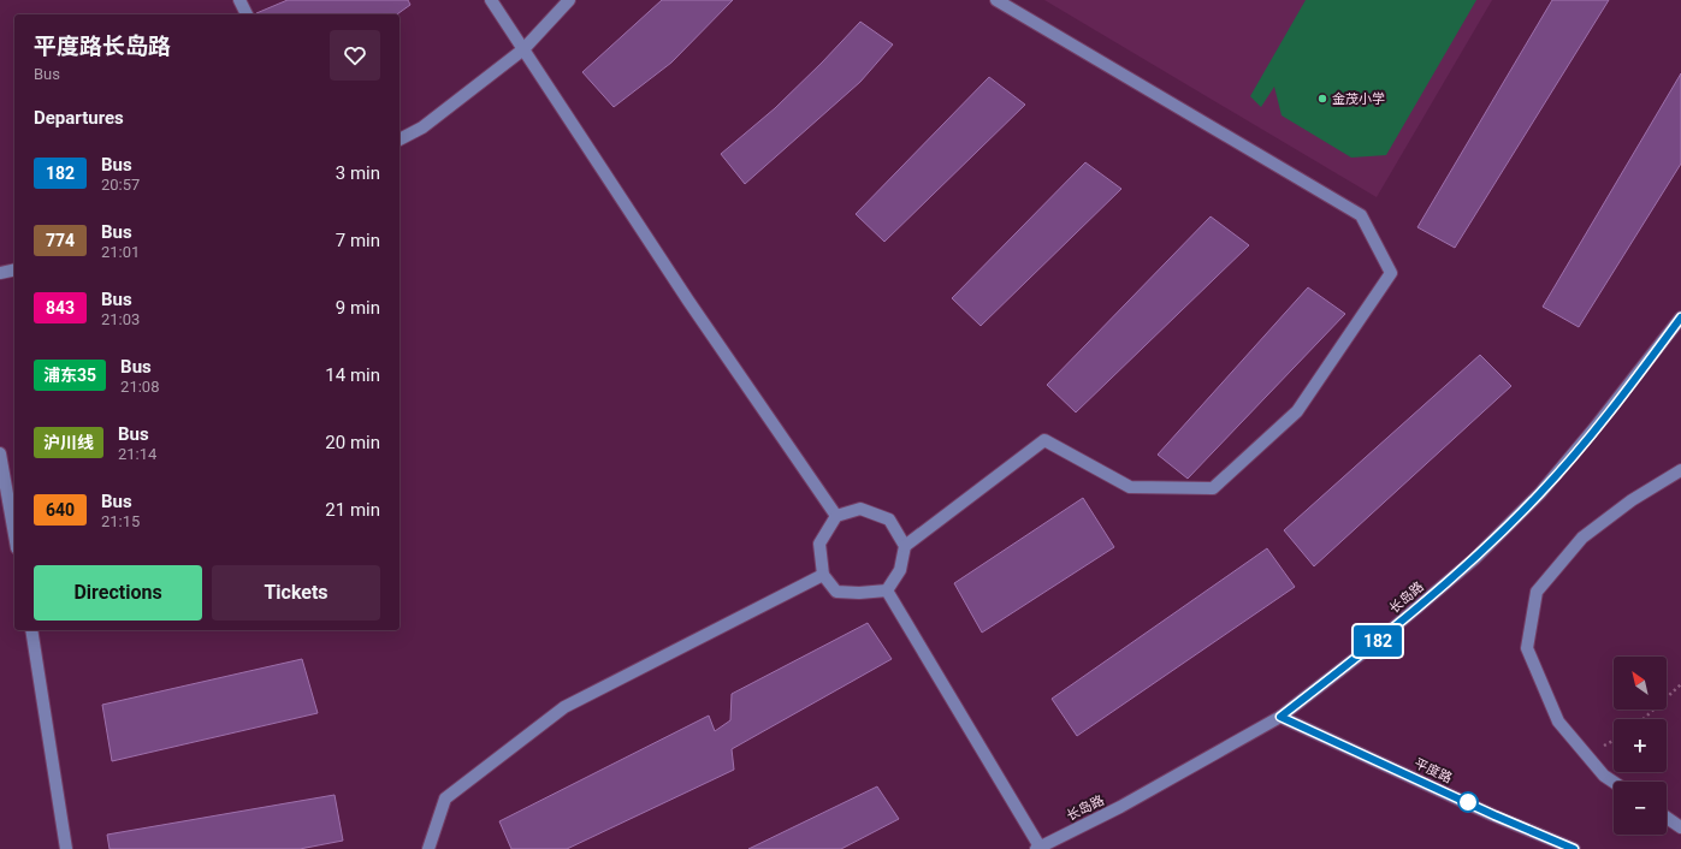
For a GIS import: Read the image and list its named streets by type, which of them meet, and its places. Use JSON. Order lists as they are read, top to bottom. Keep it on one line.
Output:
{"streets":{"street":["长岛路","平度路"]},"crossings":[["长岛路","平度路"]],"places":["金茂小学"],"lines":["bus line 182"],"north":"top left","page":{"on_map":"182","heading":[["平度路长岛路","Bus"],"Departures"],"list":[{"mark":"182","name":"Bus","note":"20:57","value":"3 min"},{"mark":"774","name":"Bus","note":"21:01","value":"7 min"},{"mark":"843","name":"Bus","note":"21:03","value":"9 min"},{"mark":"浦东35","name":"Bus","note":"21:08","value":"14 min"},{"mark":"沪川线","name":"Bus","note":"21:14","value":"20 min"},{"mark":"640","name":"Bus","note":"21:15","value":"21 min"}],"buttons":["Directions","Tickets"],"map_buttons":["+","−"]}}
